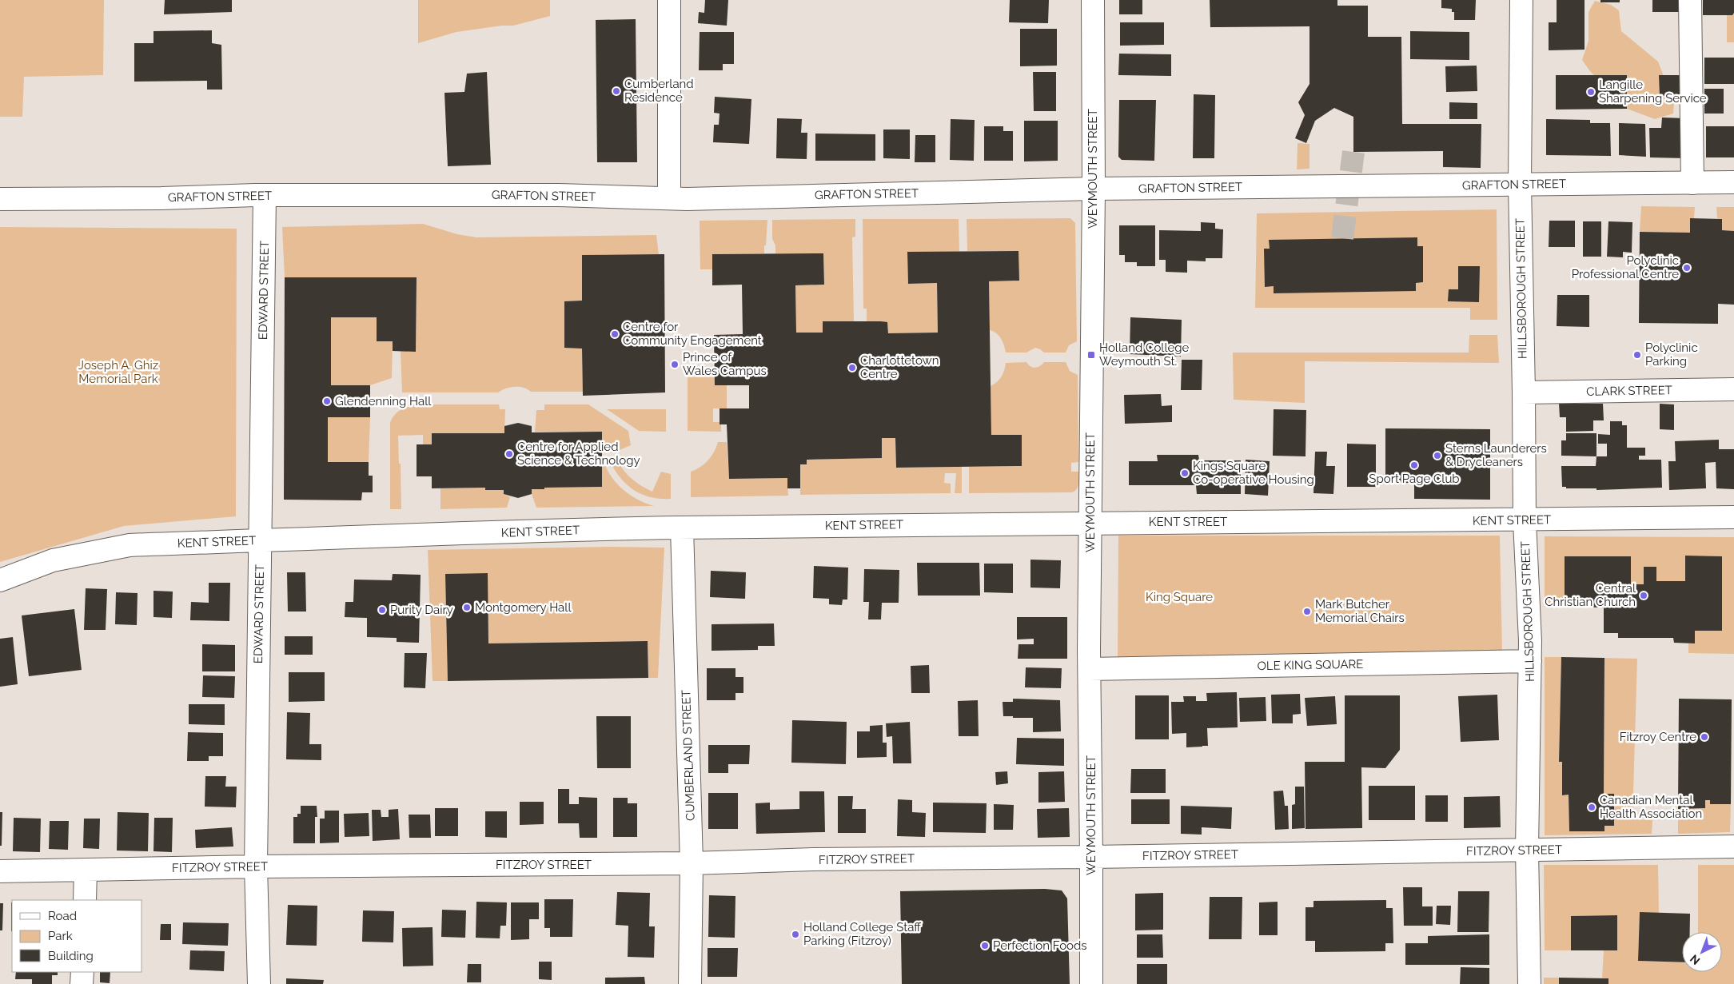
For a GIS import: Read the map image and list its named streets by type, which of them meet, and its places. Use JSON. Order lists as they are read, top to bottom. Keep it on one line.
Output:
{"streets":{"street":["WEYMOUTH STREET","GRAFTON STREET","HILLSBOROUGH STREET","EDWARD STREET","CLARK STREET","KENT STREET","OLE KING SQUARE","CUMBERLAND STREET","FITZROY STREET"]},"crossings":[["WEYMOUTH STREET","GRAFTON STREET"],["WEYMOUTH STREET","KENT STREET"],["WEYMOUTH STREET","OLE KING SQUARE"],["WEYMOUTH STREET","FITZROY STREET"],["GRAFTON STREET","HILLSBOROUGH STREET"],["GRAFTON STREET","EDWARD STREET"],["HILLSBOROUGH STREET","CLARK STREET"],["HILLSBOROUGH STREET","KENT STREET"],["HILLSBOROUGH STREET","OLE KING SQUARE"],["HILLSBOROUGH STREET","FITZROY STREET"],["EDWARD STREET","KENT STREET"],["EDWARD STREET","FITZROY STREET"],["KENT STREET","CUMBERLAND STREET"],["CUMBERLAND STREET","FITZROY STREET"]],"parks":["Joseph A. Ghiz Memorial Park","King Square"],"places":{"other":["Cumberland Residence","Langille Sharpening Service","Polyclinic Professional Centre","Centre for Community Engagement","Polyclinic Parking","Prince of Wales Campus","Charlottetown Centre","Glendenning Hall","Centre for Applied Science & Technology","Sterns Launderers & Drycleaners","Sport Page Club","Kings Square Co-operative Housing","Central Christian Church","Montgomery Hall","Purity Dairy","Mark Butcher Memorial Chairs","Fitzroy Centre","Canadian Mental Health Association","Holland College Staff Parking (Fitzroy)","Perfection Foods"],"transit":["Holland College Weymouth St."]},"legend":["Road","Park","Building"],"north":"bottom left"}
